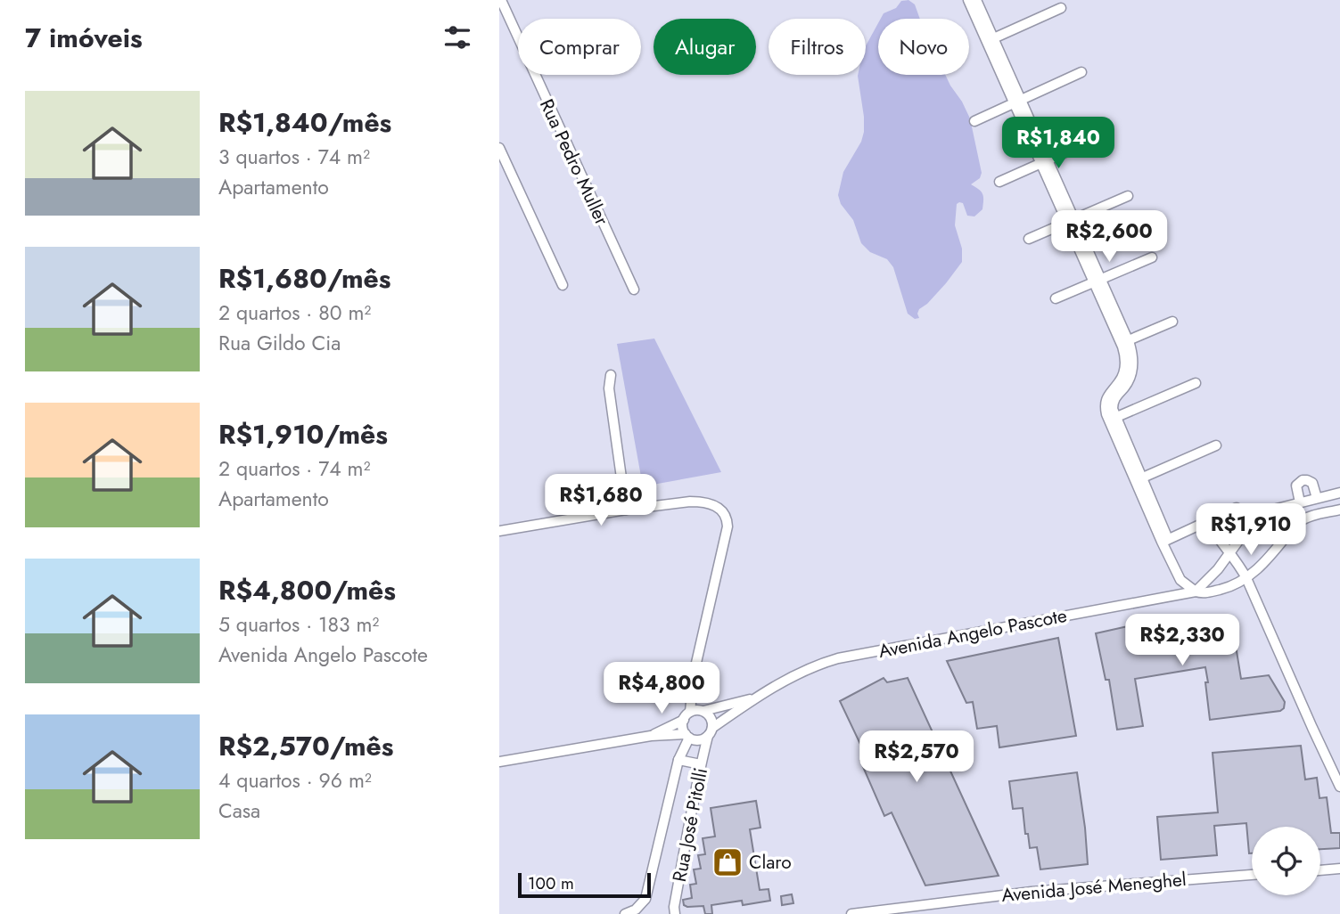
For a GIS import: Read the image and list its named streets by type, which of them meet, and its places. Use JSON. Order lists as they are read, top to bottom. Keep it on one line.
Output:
{"streets":{"street":["Rua Pedro Muller","Avenida Angelo Pascote","Rua José Pitolli","Avenida José Meneghel"]},"crossings":[["Avenida Angelo Pascote","Rua José Pitolli"]],"places":{"shop":["Claro"]},"scale_bar":"100 m","page":{"heading":"7 imóveis","chip":["Comprar","Alugar","Filtros","Novo"],"list":[{"name":"R$1,840/mês","note":"3 quartos · 74 m² · Apartamento"},{"name":"R$1,680/mês","note":"2 quartos · 80 m² · Rua Gildo Cia"},{"name":"R$1,910/mês","note":"2 quartos · 74 m² · Apartamento"},{"name":"R$4,800/mês","note":"5 quartos · 183 m² · Avenida Angelo Pascote"},{"name":"R$2,570/mês","note":"4 quartos · 96 m² · Casa"}],"price":["R$1,840","R$2,600","R$1,680","R$1,910","R$2,330","R$4,800","R$2,570"],"scale":"100 m"}}
